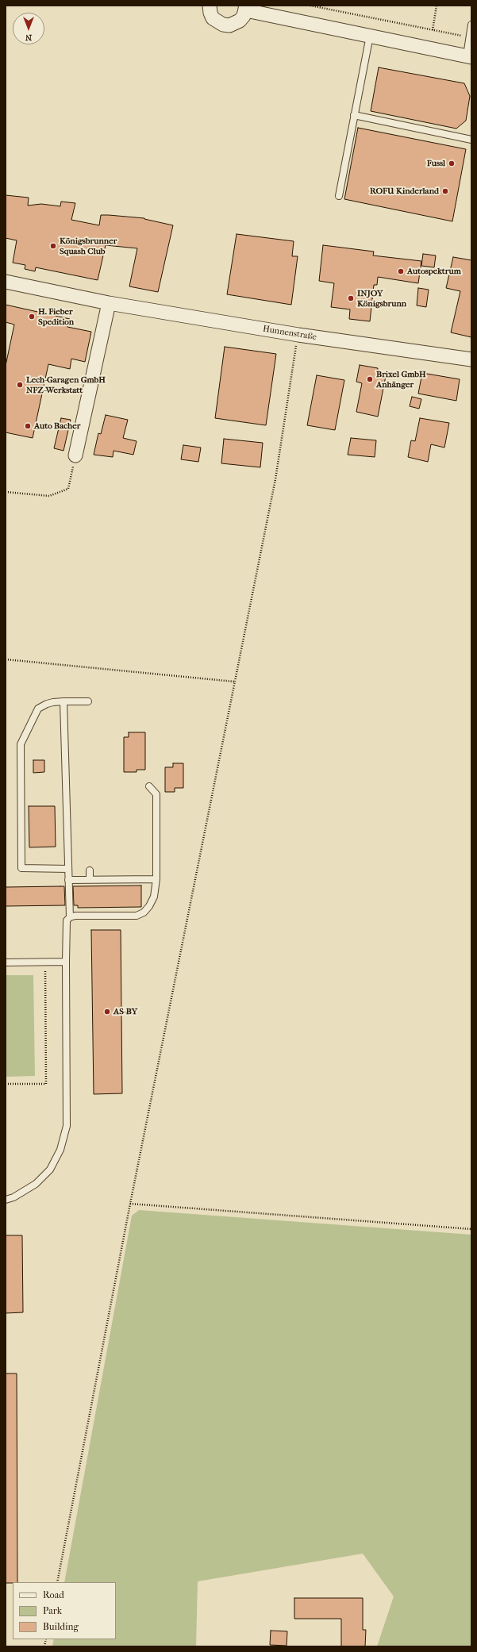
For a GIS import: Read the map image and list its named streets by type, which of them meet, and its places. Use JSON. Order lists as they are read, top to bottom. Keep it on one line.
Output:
{"streets":{"street":["Hunnenstraße"]},"places":["Fussl","ROFU Kinderland","Königsbrunner Squash Club","Autospektrum","INJOY Königsbrunn","H. Fieber Spedition","Brixel GmbH Anhänger","Lech-Garagen GmbH NFZ-Werkstatt","Auto Bacher","AS-BY"],"legend":["Road","Park","Building"],"north":"bottom"}
